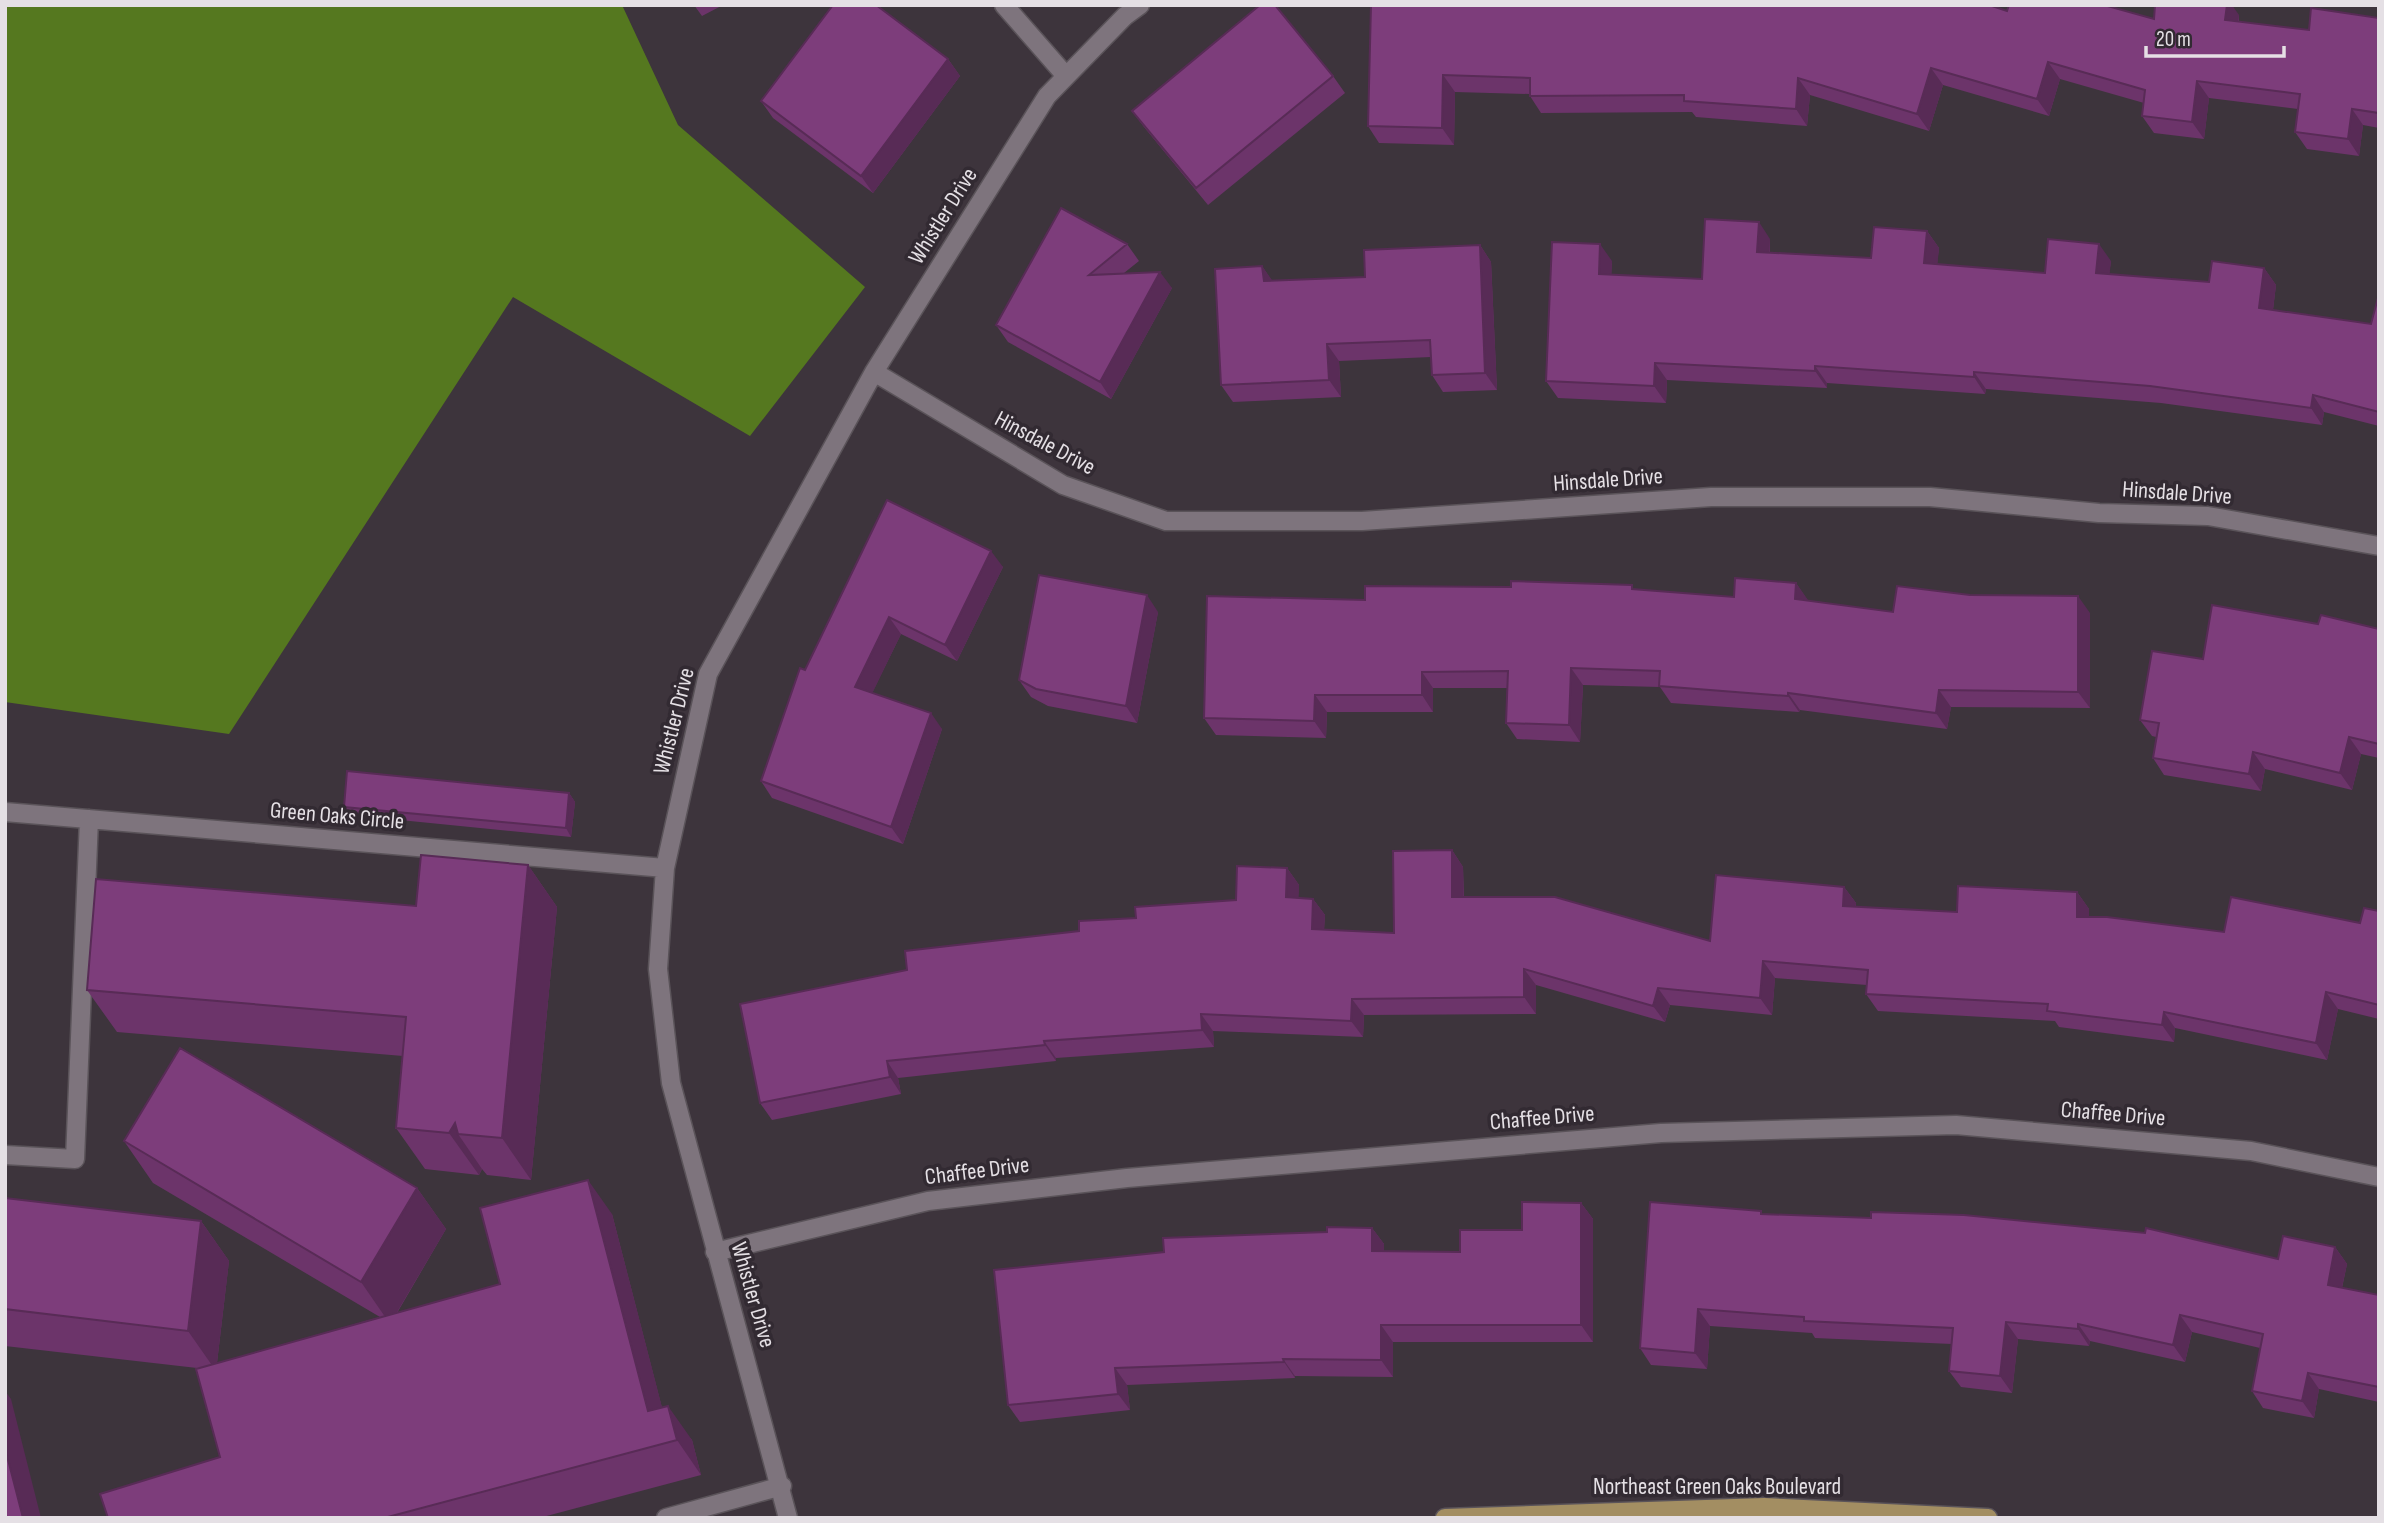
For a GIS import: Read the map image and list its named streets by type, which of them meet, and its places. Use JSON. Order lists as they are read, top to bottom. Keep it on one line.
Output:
{"streets":{"main road":["Northeast Green Oaks Boulevard"],"street":["Whistler Drive","Hinsdale Drive","Green Oaks Circle","Chaffee Drive"]},"crossings":[["Whistler Drive","Hinsdale Drive"],["Whistler Drive","Green Oaks Circle"],["Whistler Drive","Chaffee Drive"]],"scale_bar":"20 m"}
